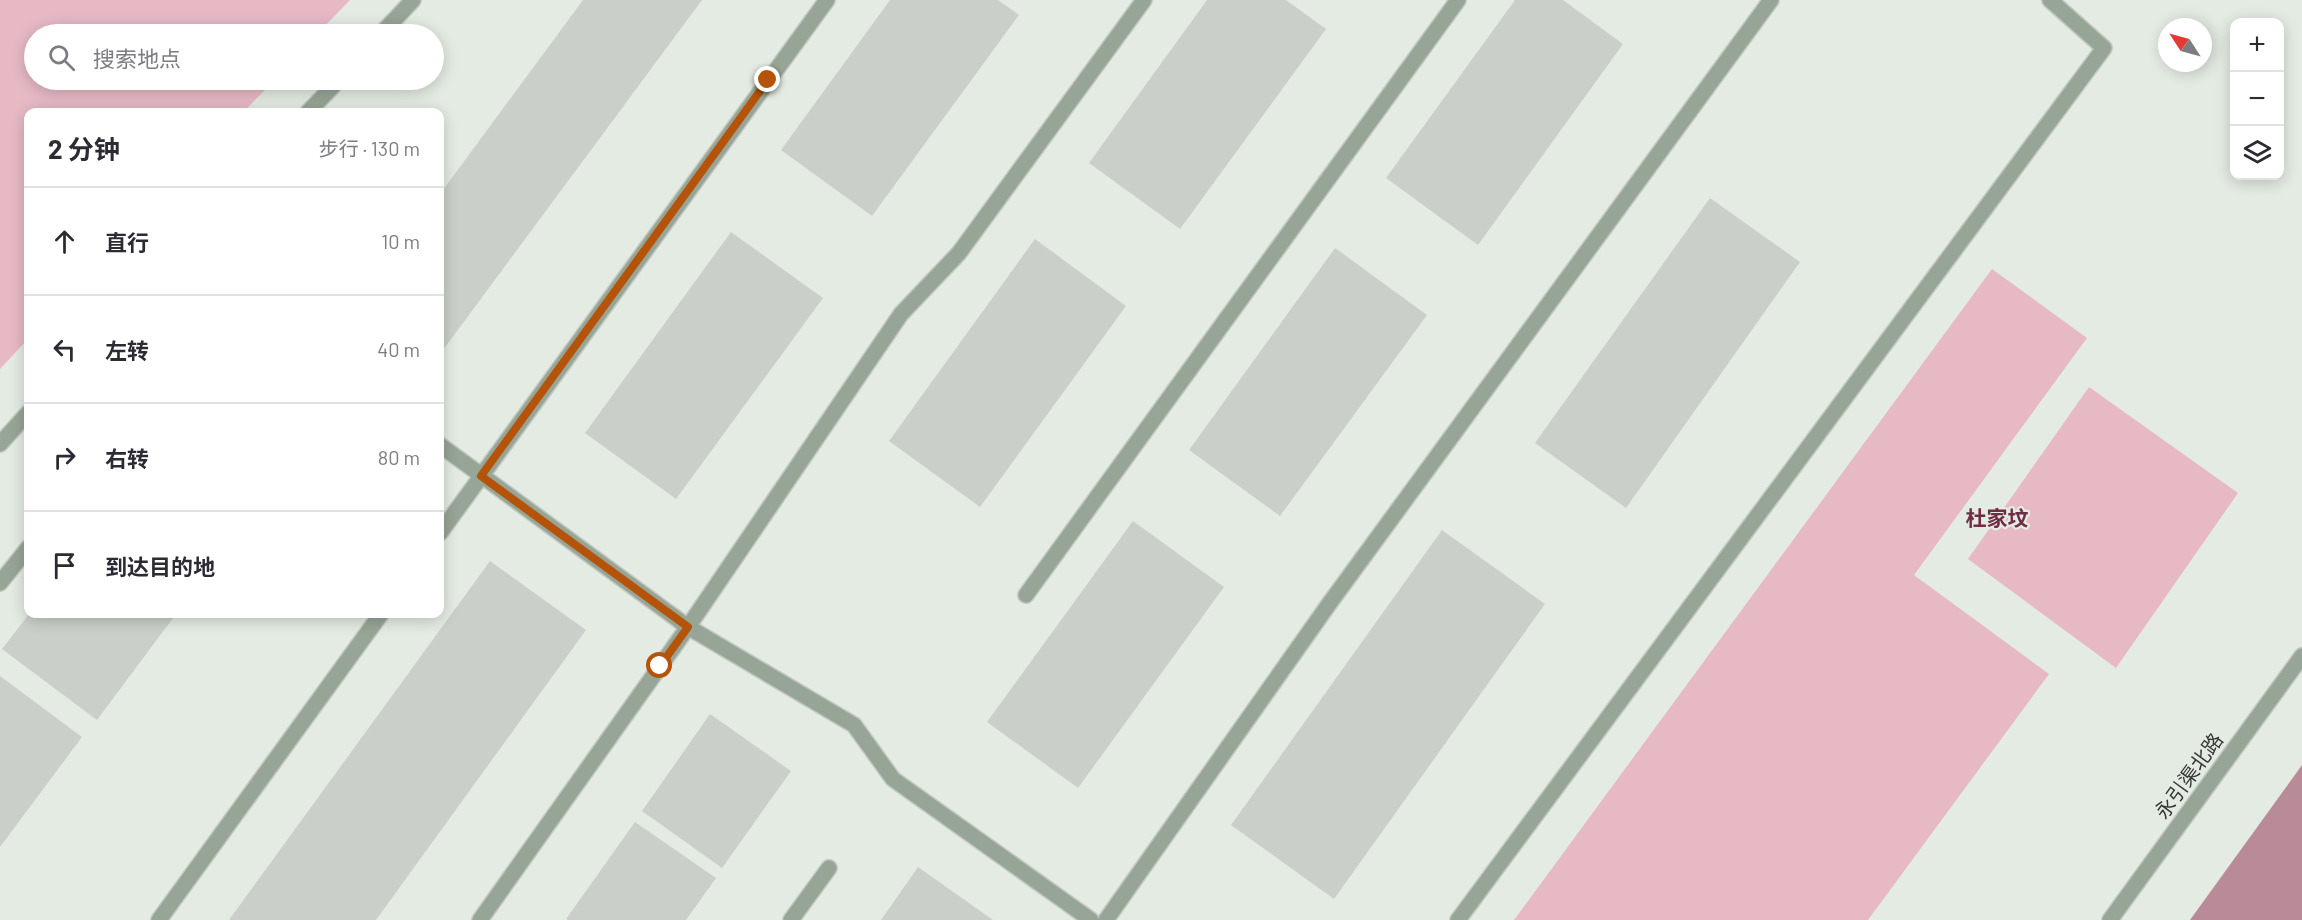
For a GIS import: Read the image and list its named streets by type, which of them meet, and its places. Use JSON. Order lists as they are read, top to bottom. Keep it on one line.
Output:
{"streets":{"street":["永引渠北路"]},"districts":["杜家坟"],"north":"top left","page":{"map_buttons":["+","−"],"search":"搜索地点","heading":["2 分钟","步行 · 130 m"],"list":[["直行","10 m"],["左转","40 m"],["右转","80 m"],"到达目的地"]}}
